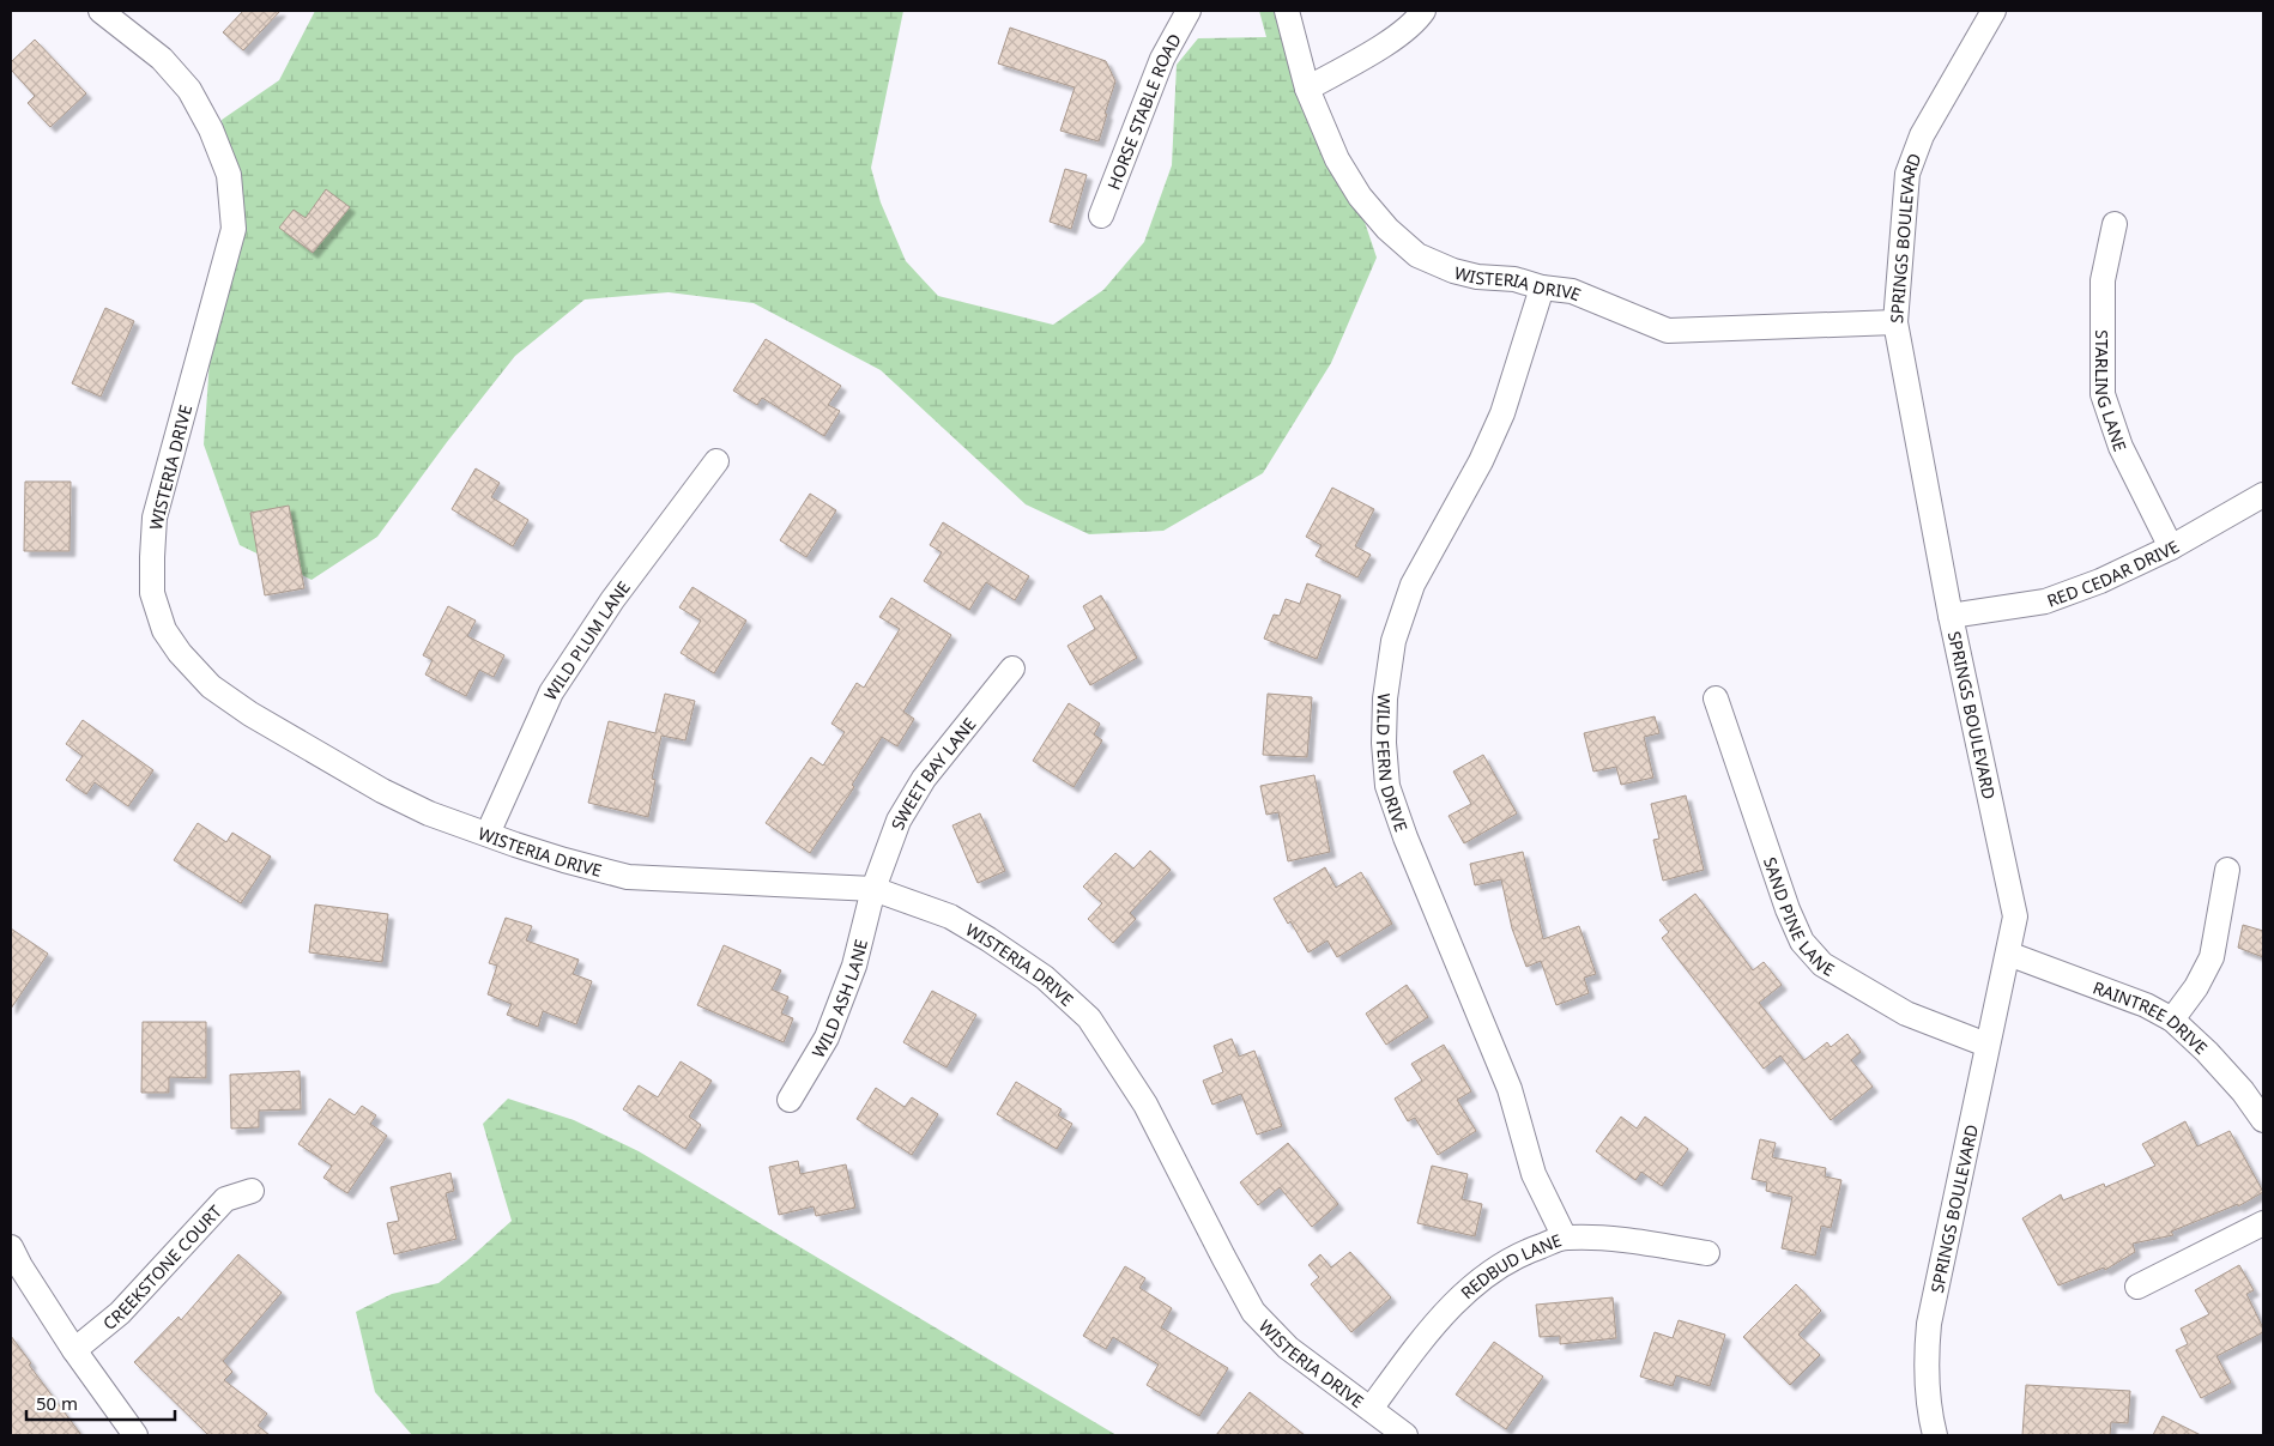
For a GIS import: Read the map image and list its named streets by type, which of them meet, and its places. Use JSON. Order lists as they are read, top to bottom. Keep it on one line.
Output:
{"streets":{"street":["HORSE STABLE ROAD","SPRINGS BOULEVARD","WISTERIA DRIVE","STARLING LANE","RED CEDAR DRIVE","WILD PLUM LANE","WILD FERN DRIVE","SWEET BAY LANE","SAND PINE LANE","WILD ASH LANE","RAINTREE DRIVE","CREEKSTONE COURT","REDBUD LANE"]},"crossings":[["SPRINGS BOULEVARD","WISTERIA DRIVE"],["SPRINGS BOULEVARD","RED CEDAR DRIVE"],["SPRINGS BOULEVARD","SAND PINE LANE"],["SPRINGS BOULEVARD","RAINTREE DRIVE"],["WISTERIA DRIVE","WILD PLUM LANE"],["WISTERIA DRIVE","WILD FERN DRIVE"],["WISTERIA DRIVE","SWEET BAY LANE"],["WISTERIA DRIVE","WILD ASH LANE"],["WISTERIA DRIVE","REDBUD LANE"],["STARLING LANE","RED CEDAR DRIVE"],["WILD FERN DRIVE","REDBUD LANE"],["SWEET BAY LANE","WILD ASH LANE"]],"scale_bar":"50 m"}
